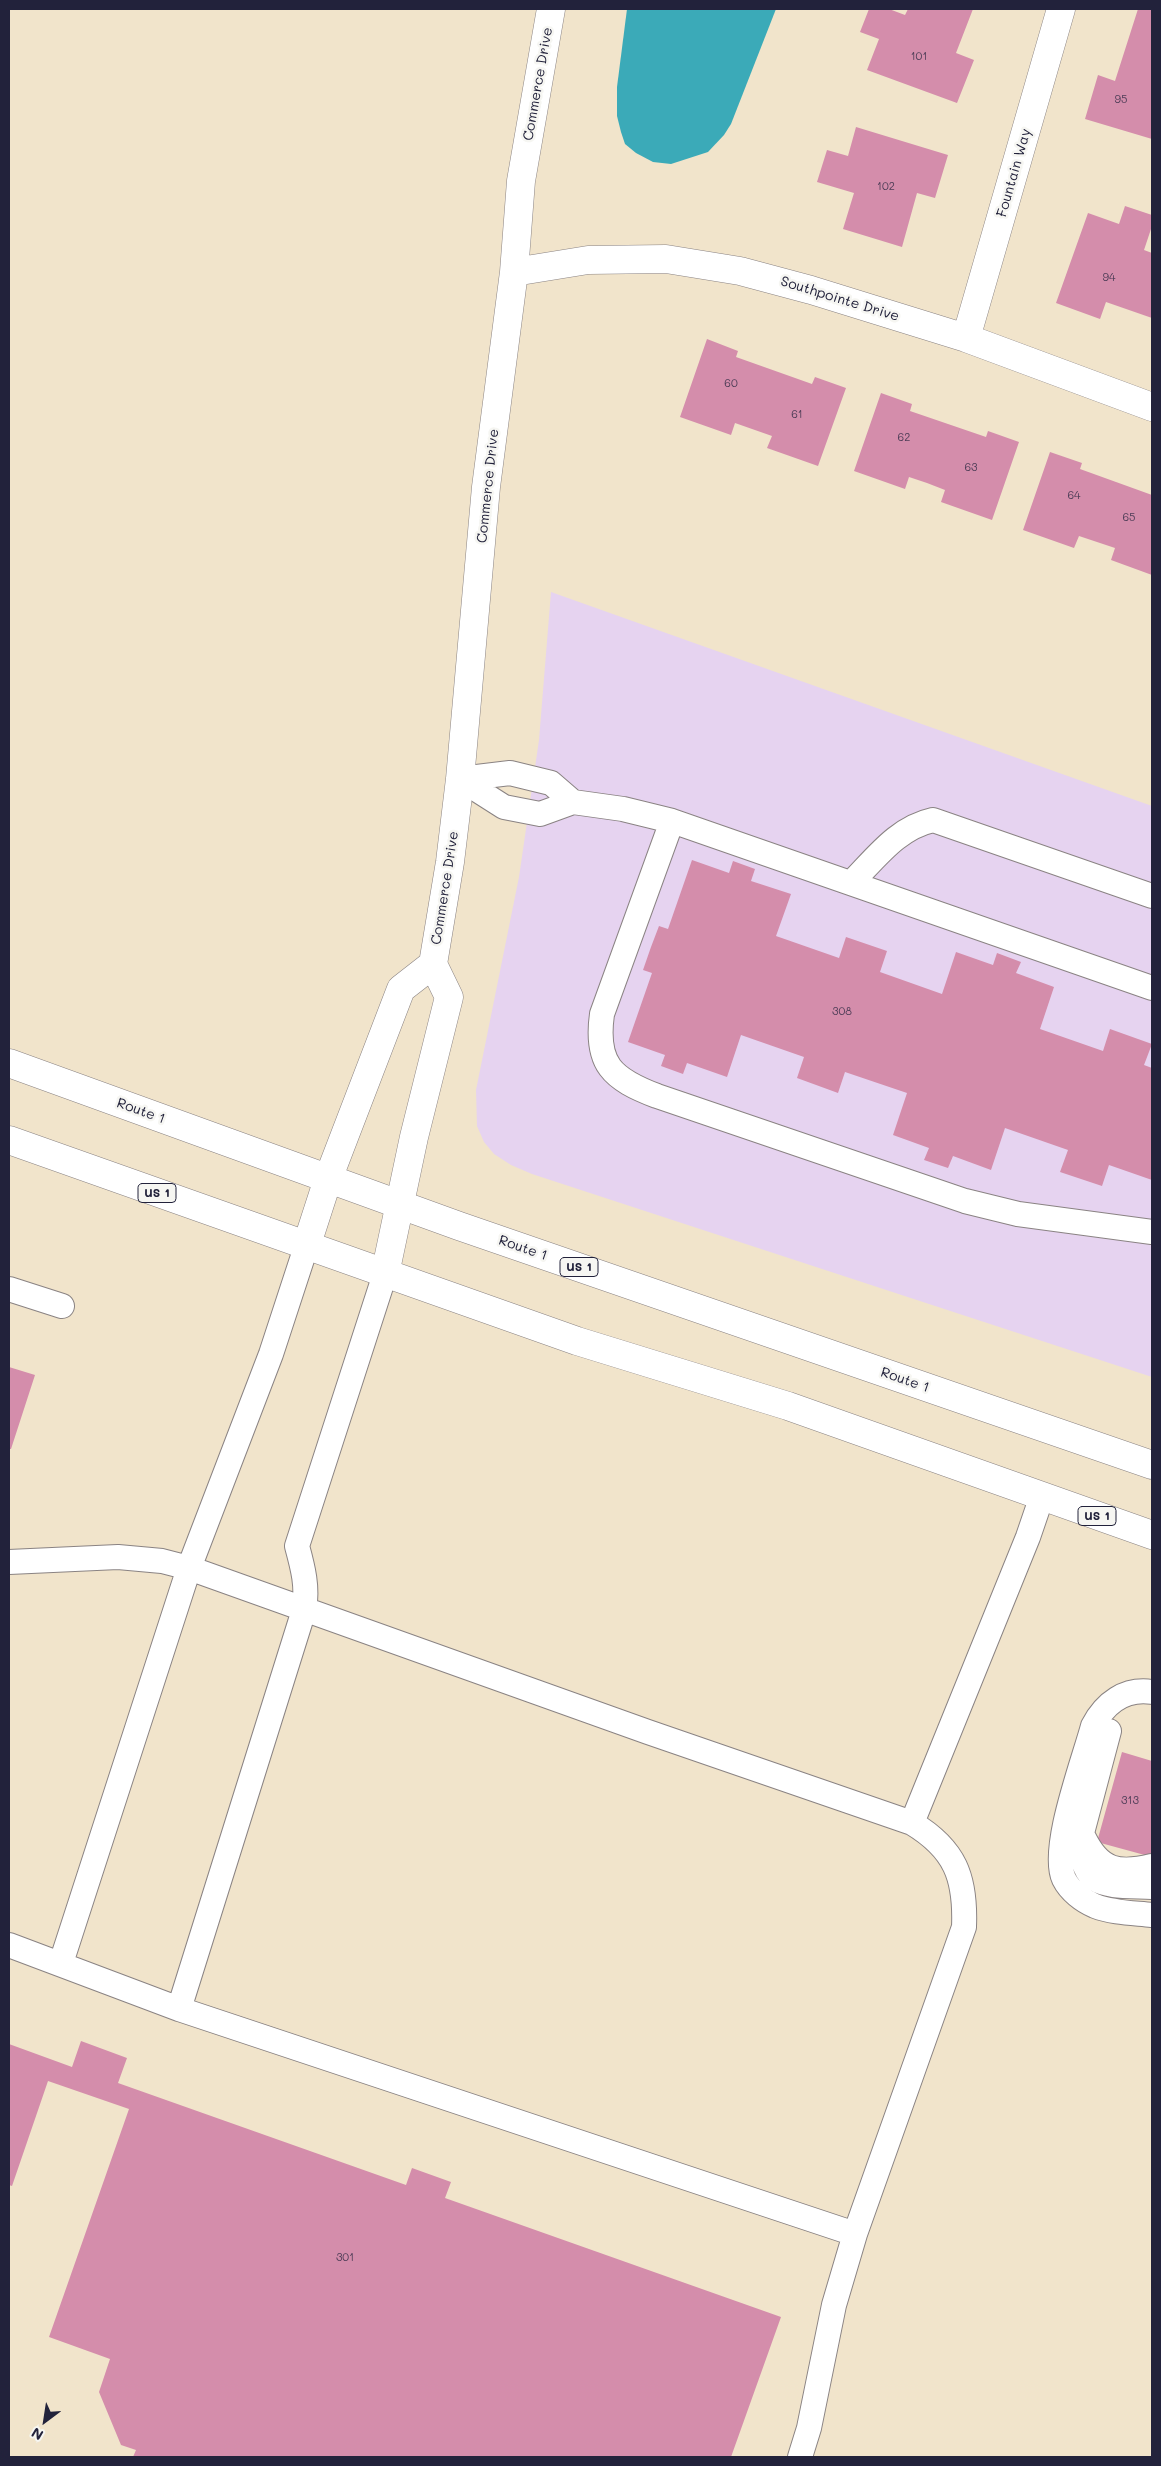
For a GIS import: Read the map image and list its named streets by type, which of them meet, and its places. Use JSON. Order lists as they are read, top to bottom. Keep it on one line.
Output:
{"streets":{"street":["Commerce Drive","Fountain Way","Southpointe Drive","Route 1","US 1"]},"crossings":[["Commerce Drive","Southpointe Drive"],["Commerce Drive","Route 1"],["Commerce Drive","US 1"],["Fountain Way","Southpointe Drive"]],"house_numbers":["101","95","102","94","60","61","62","63","64","65","308","313","301"],"north":"bottom left"}
